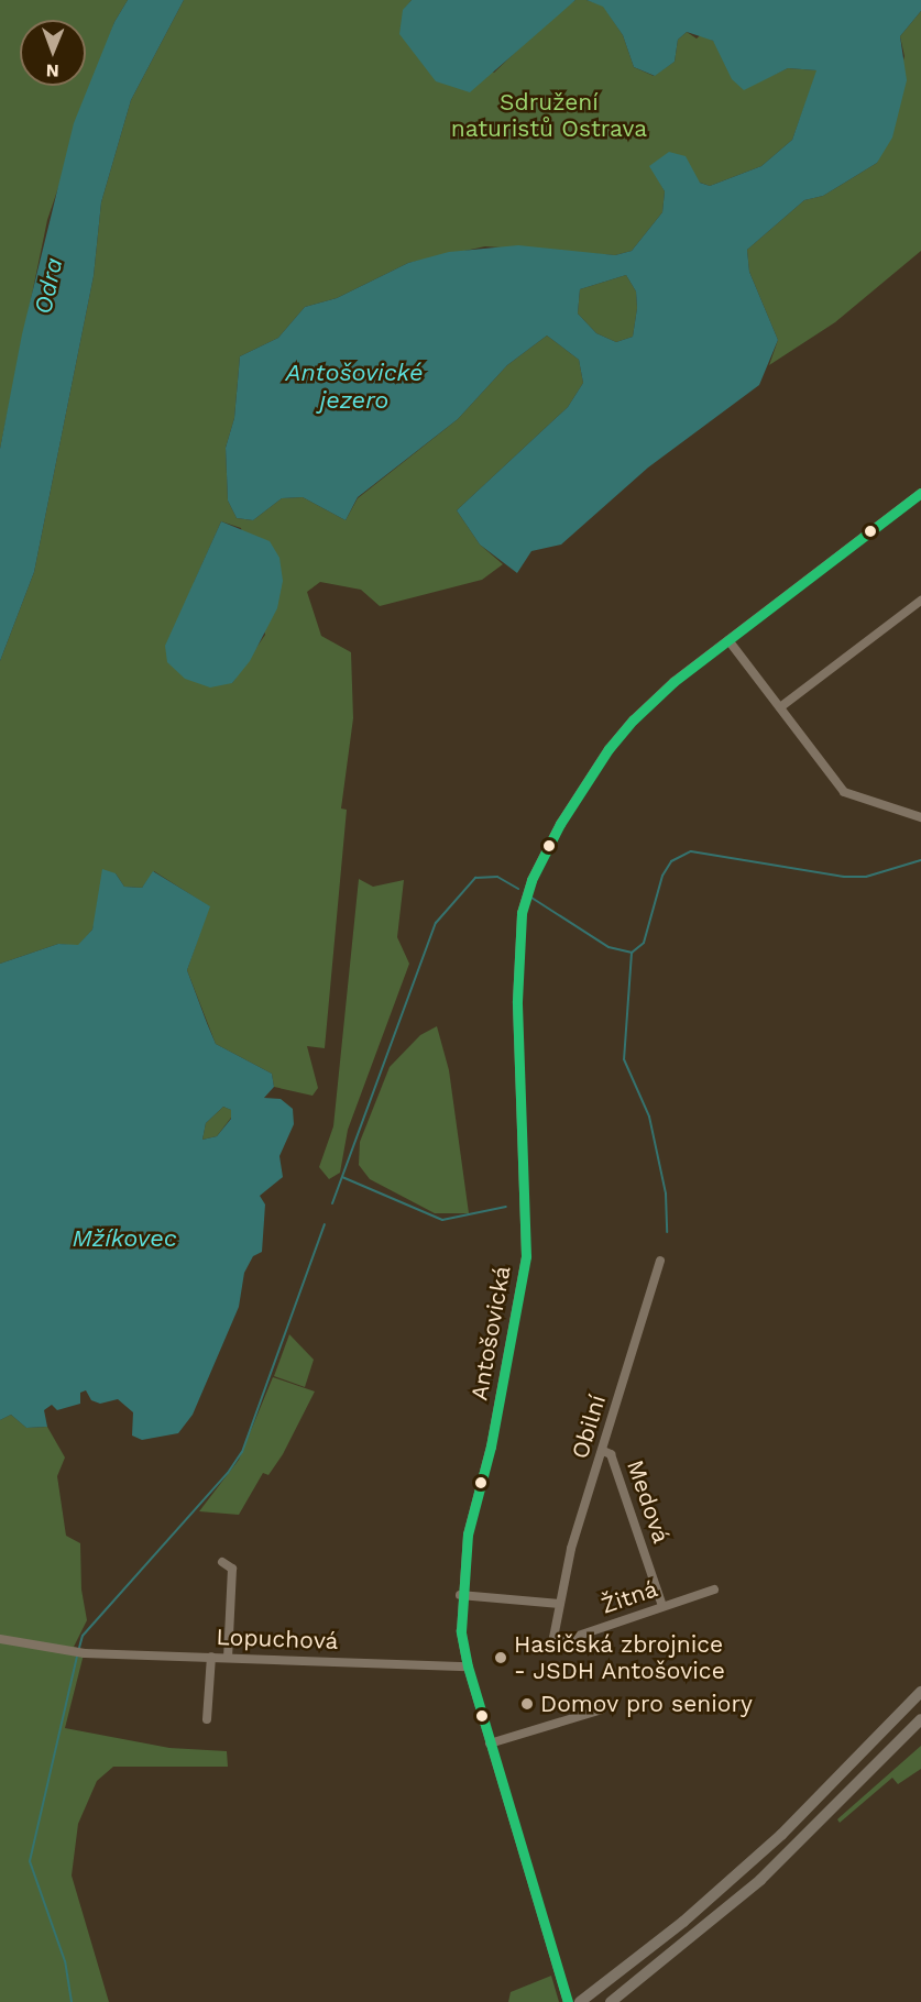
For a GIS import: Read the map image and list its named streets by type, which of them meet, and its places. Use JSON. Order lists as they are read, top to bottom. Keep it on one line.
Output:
{"streets":{"street":["Antošovická","Obilní","Medová","Žitná","Lopuchová"]},"crossings":[["Antošovická","Lopuchová"],["Obilní","Medová"],["Obilní","Žitná"],["Medová","Žitná"]],"water":["Odra","Antošovické jezero","Mžíkovec"],"parks":["Sdružení naturistů Ostrava"],"places":["Hasičská zbrojnice - JSDH Antošovice","Domov pro seniory"],"north":"bottom"}
